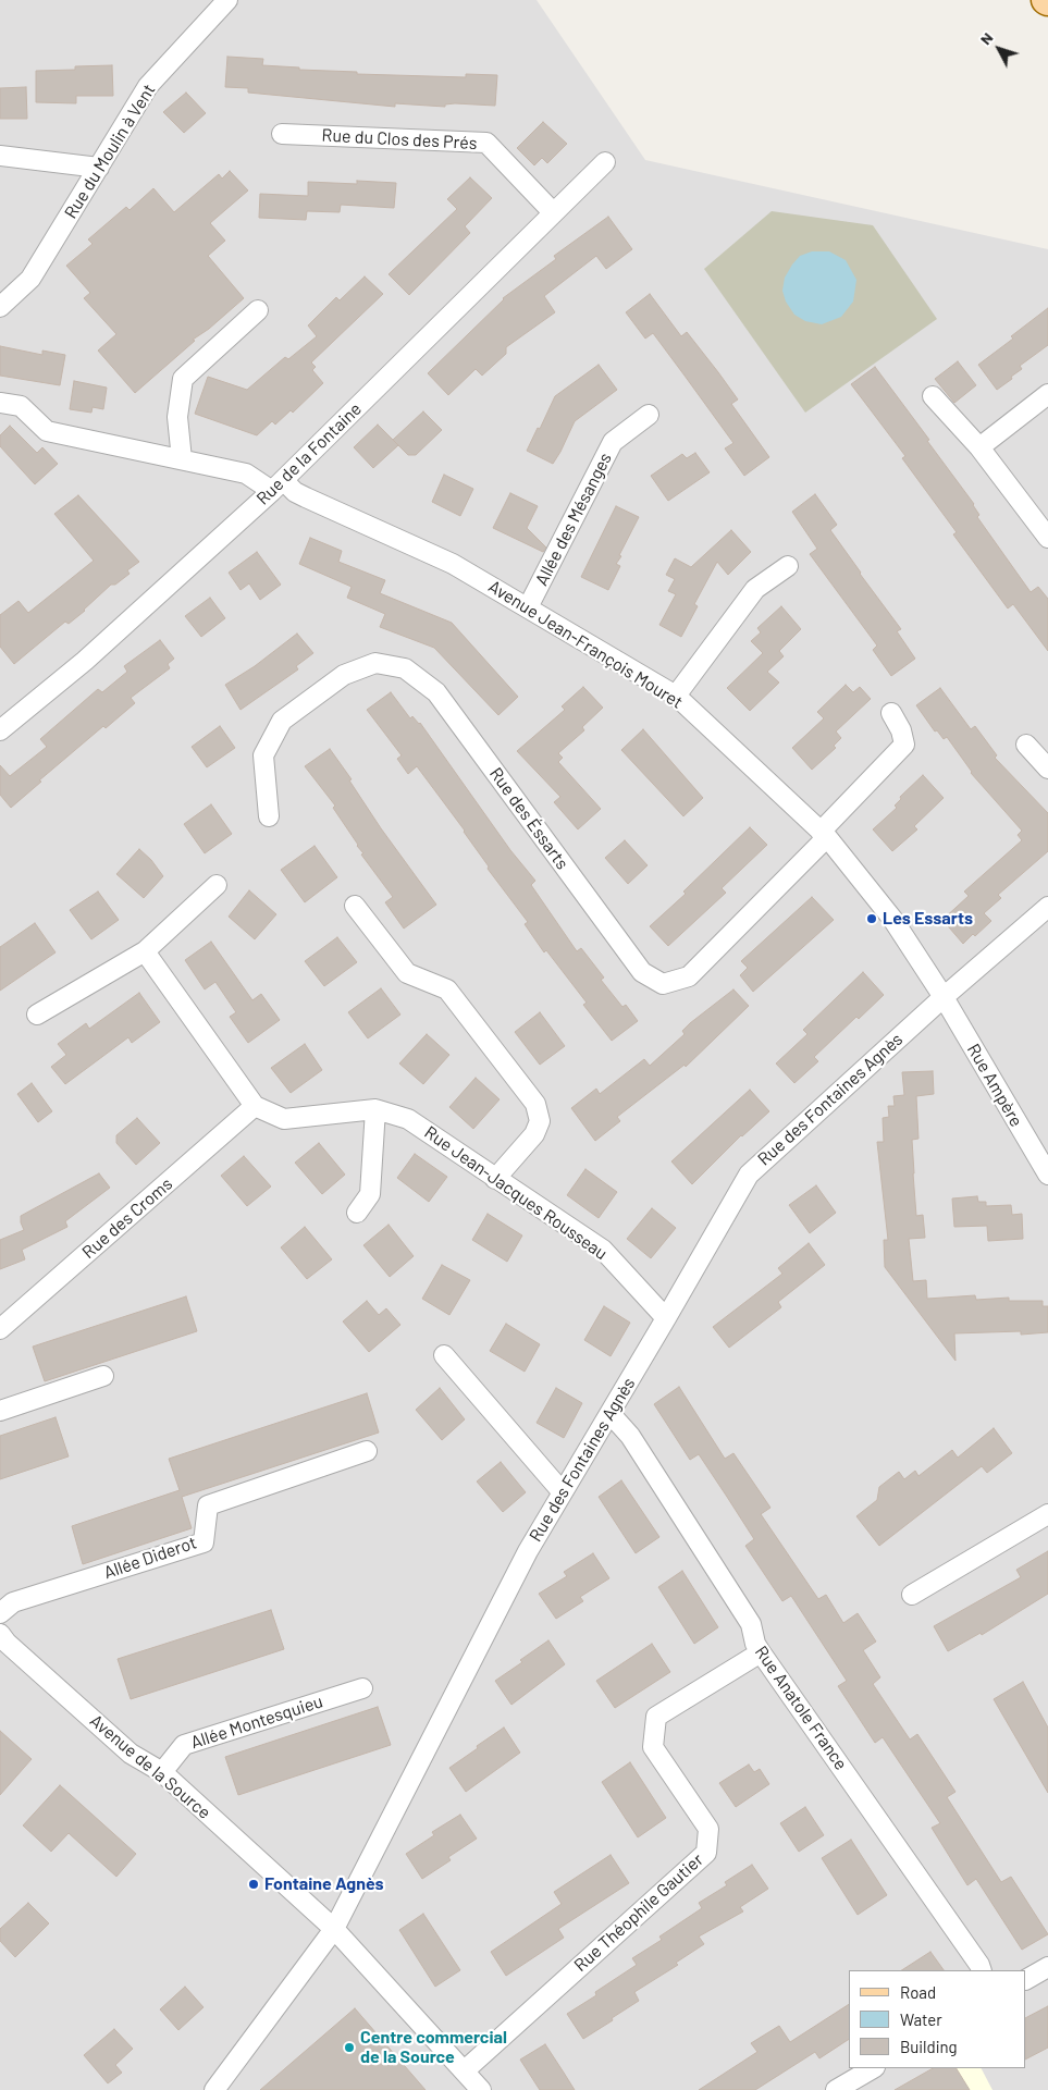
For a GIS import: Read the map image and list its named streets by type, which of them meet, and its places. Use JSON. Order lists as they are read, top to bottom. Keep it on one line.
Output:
{"streets":{"street":["Rue du Clos des Prés","Rue du Moulin à Vent","Rue de la Fontaine","Allée des Mésanges","Avenue Jean-François Mouret","Rue des Éssarts","Rue Ampère","Rue des Fontaines Agnès","Rue Jean-Jacques Rousseau","Rue des Croms","Allée Diderot","Rue Anatole France","Allée Montesquieu","Avenue de la Source","Rue Théophile Gautier"]},"crossings":[["Rue du Clos des Prés","Rue de la Fontaine"],["Rue de la Fontaine","Avenue Jean-François Mouret"],["Allée des Mésanges","Avenue Jean-François Mouret"],["Avenue Jean-François Mouret","Rue des Éssarts"],["Avenue Jean-François Mouret","Rue Ampère"],["Avenue Jean-François Mouret","Rue des Fontaines Agnès"],["Rue Ampère","Rue des Fontaines Agnès"],["Rue des Fontaines Agnès","Rue Jean-Jacques Rousseau"],["Rue des Fontaines Agnès","Rue Anatole France"],["Rue des Fontaines Agnès","Avenue de la Source"],["Rue Jean-Jacques Rousseau","Rue des Croms"],["Rue Anatole France","Rue Théophile Gautier"],["Allée Montesquieu","Avenue de la Source"],["Avenue de la Source","Rue Théophile Gautier"]],"places":["Les Essarts","Fontaine Agnès","Centre commercial de la Source"],"legend":["Road","Water","Building"],"north":"top left"}
